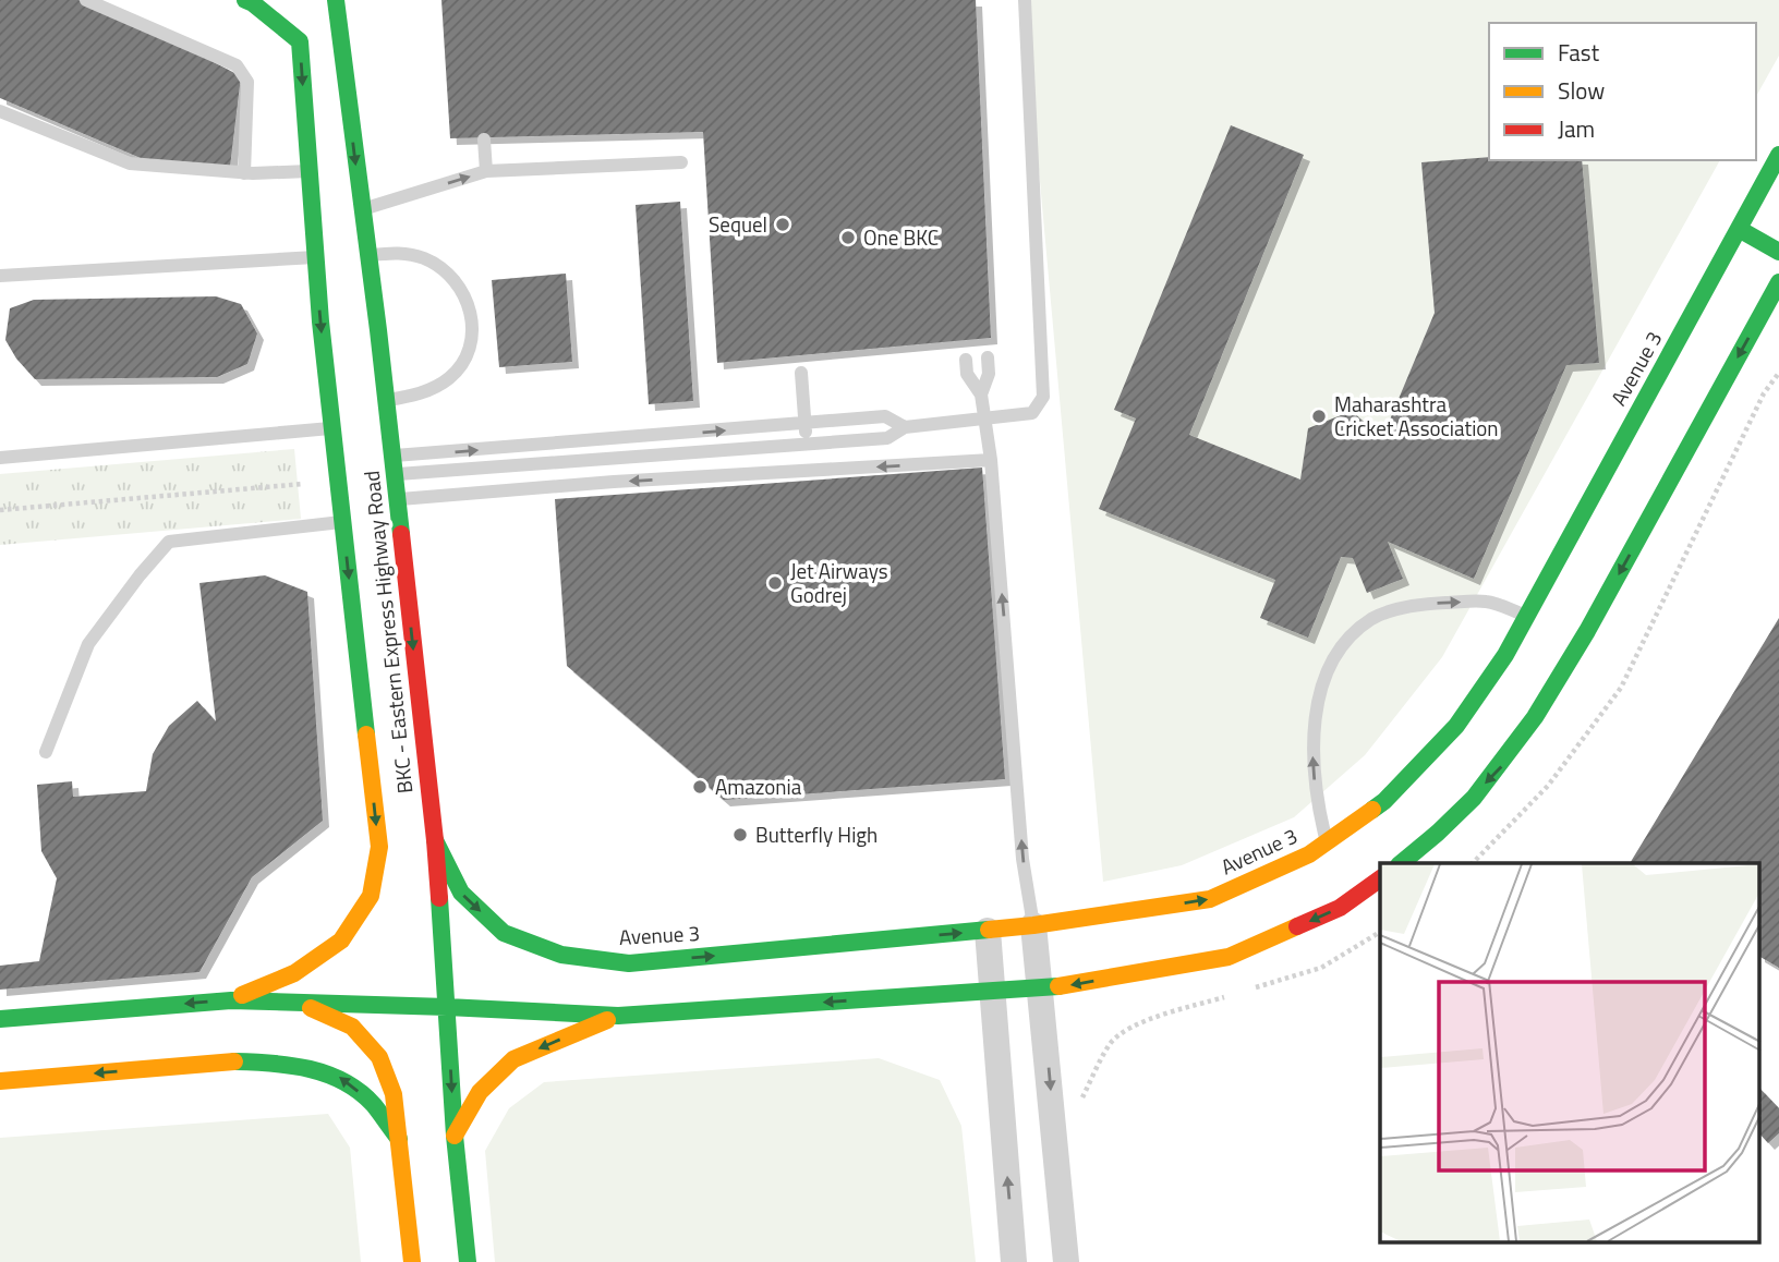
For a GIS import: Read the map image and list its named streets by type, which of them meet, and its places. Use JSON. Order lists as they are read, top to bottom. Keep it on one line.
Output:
{"streets":{"street":["Avenue 3","BKC - Eastern Express Highway Road"]},"crossings":[["Avenue 3","BKC - Eastern Express Highway Road"]],"one_way":["BKC - Eastern Express Highway Road"],"places":["Sequel","One BKC","Maharashtra Cricket Association","Jet Airways Godrej","Amazonia","Butterfly High"],"legend":["Fast","Slow","Jam"]}
